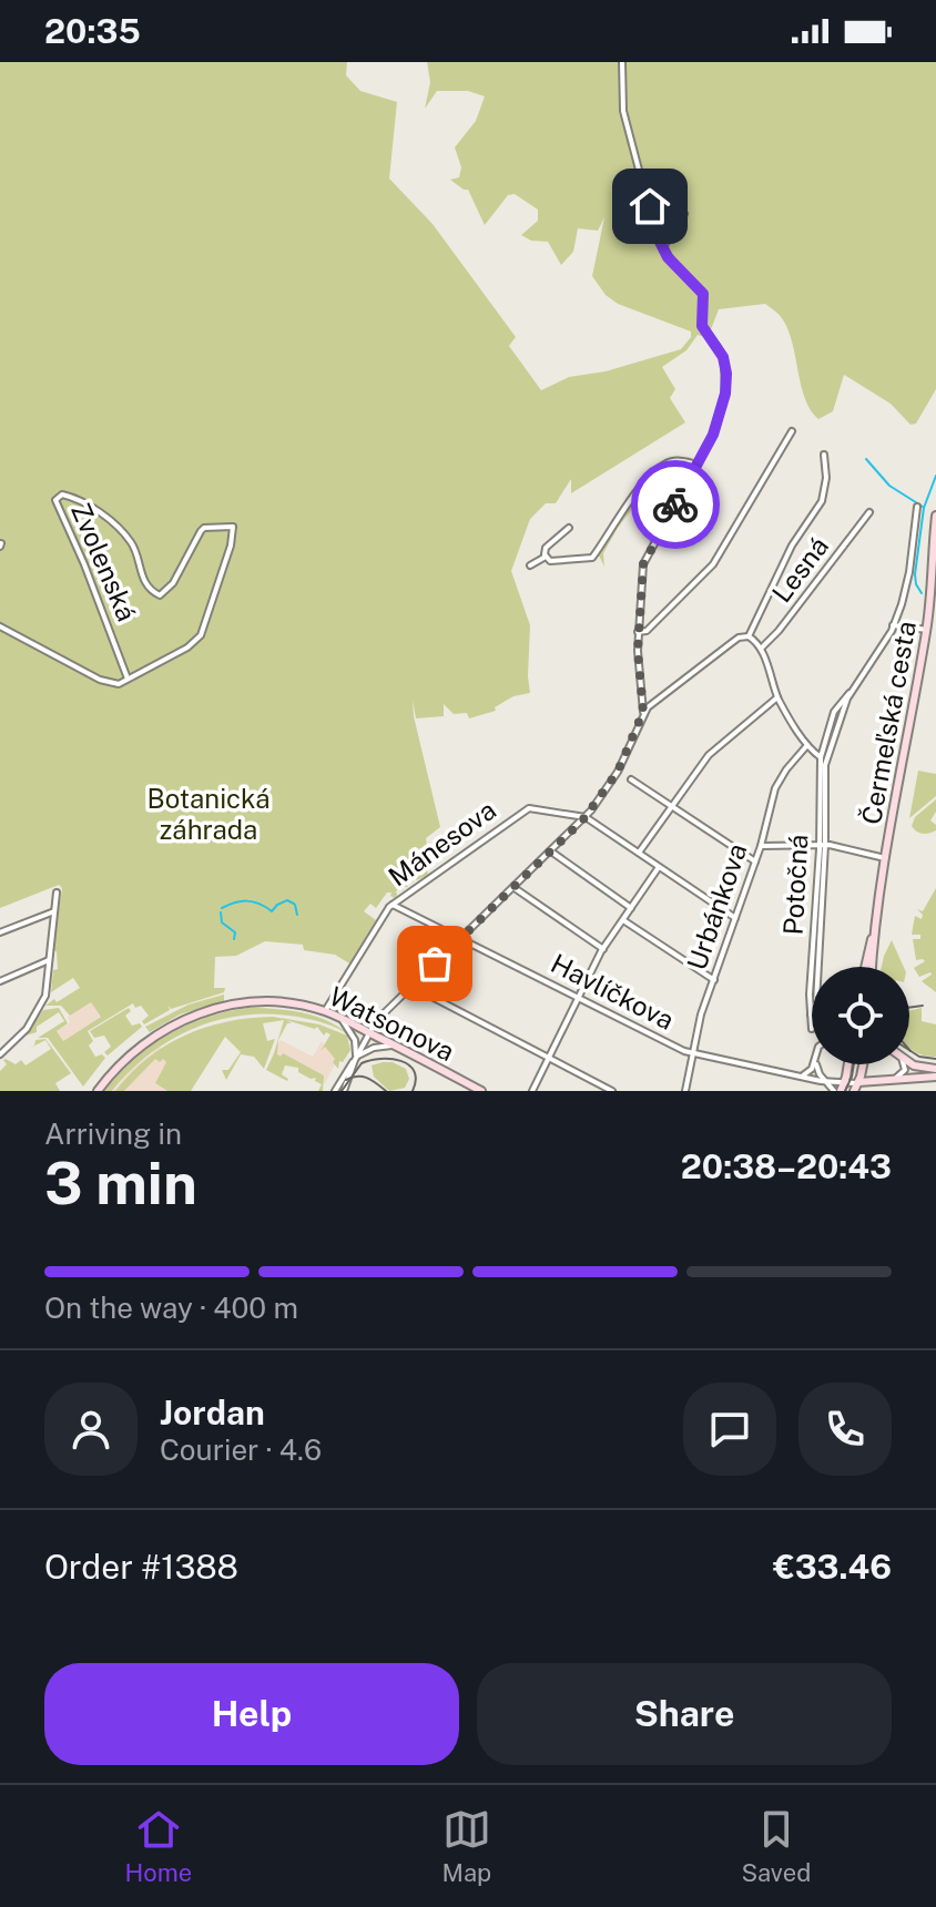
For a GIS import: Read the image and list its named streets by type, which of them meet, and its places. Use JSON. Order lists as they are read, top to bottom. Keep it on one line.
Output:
{"streets":{"main road":["Čermeľská cesta","Watsonova"],"street":["Zvolenská","Lesná","Mánesova","Potočná","Urbánkova","Havlíčkova"]},"crossings":[["Mánesova","Havlíčkova"],["Mánesova","Watsonova"],["Urbánkova","Havlíčkova"]],"parks":["Botanická záhrada"],"page":{"status":"20:35","heading":["3 min","Arriving in","20:38–20:43"],"panel":["Jordan","Courier · 4.6","Order #1388","€33.46"],"bar":"On the way · 400 m","buttons":["Help","Share"],"tabs":["Home","Map","Saved"]}}
